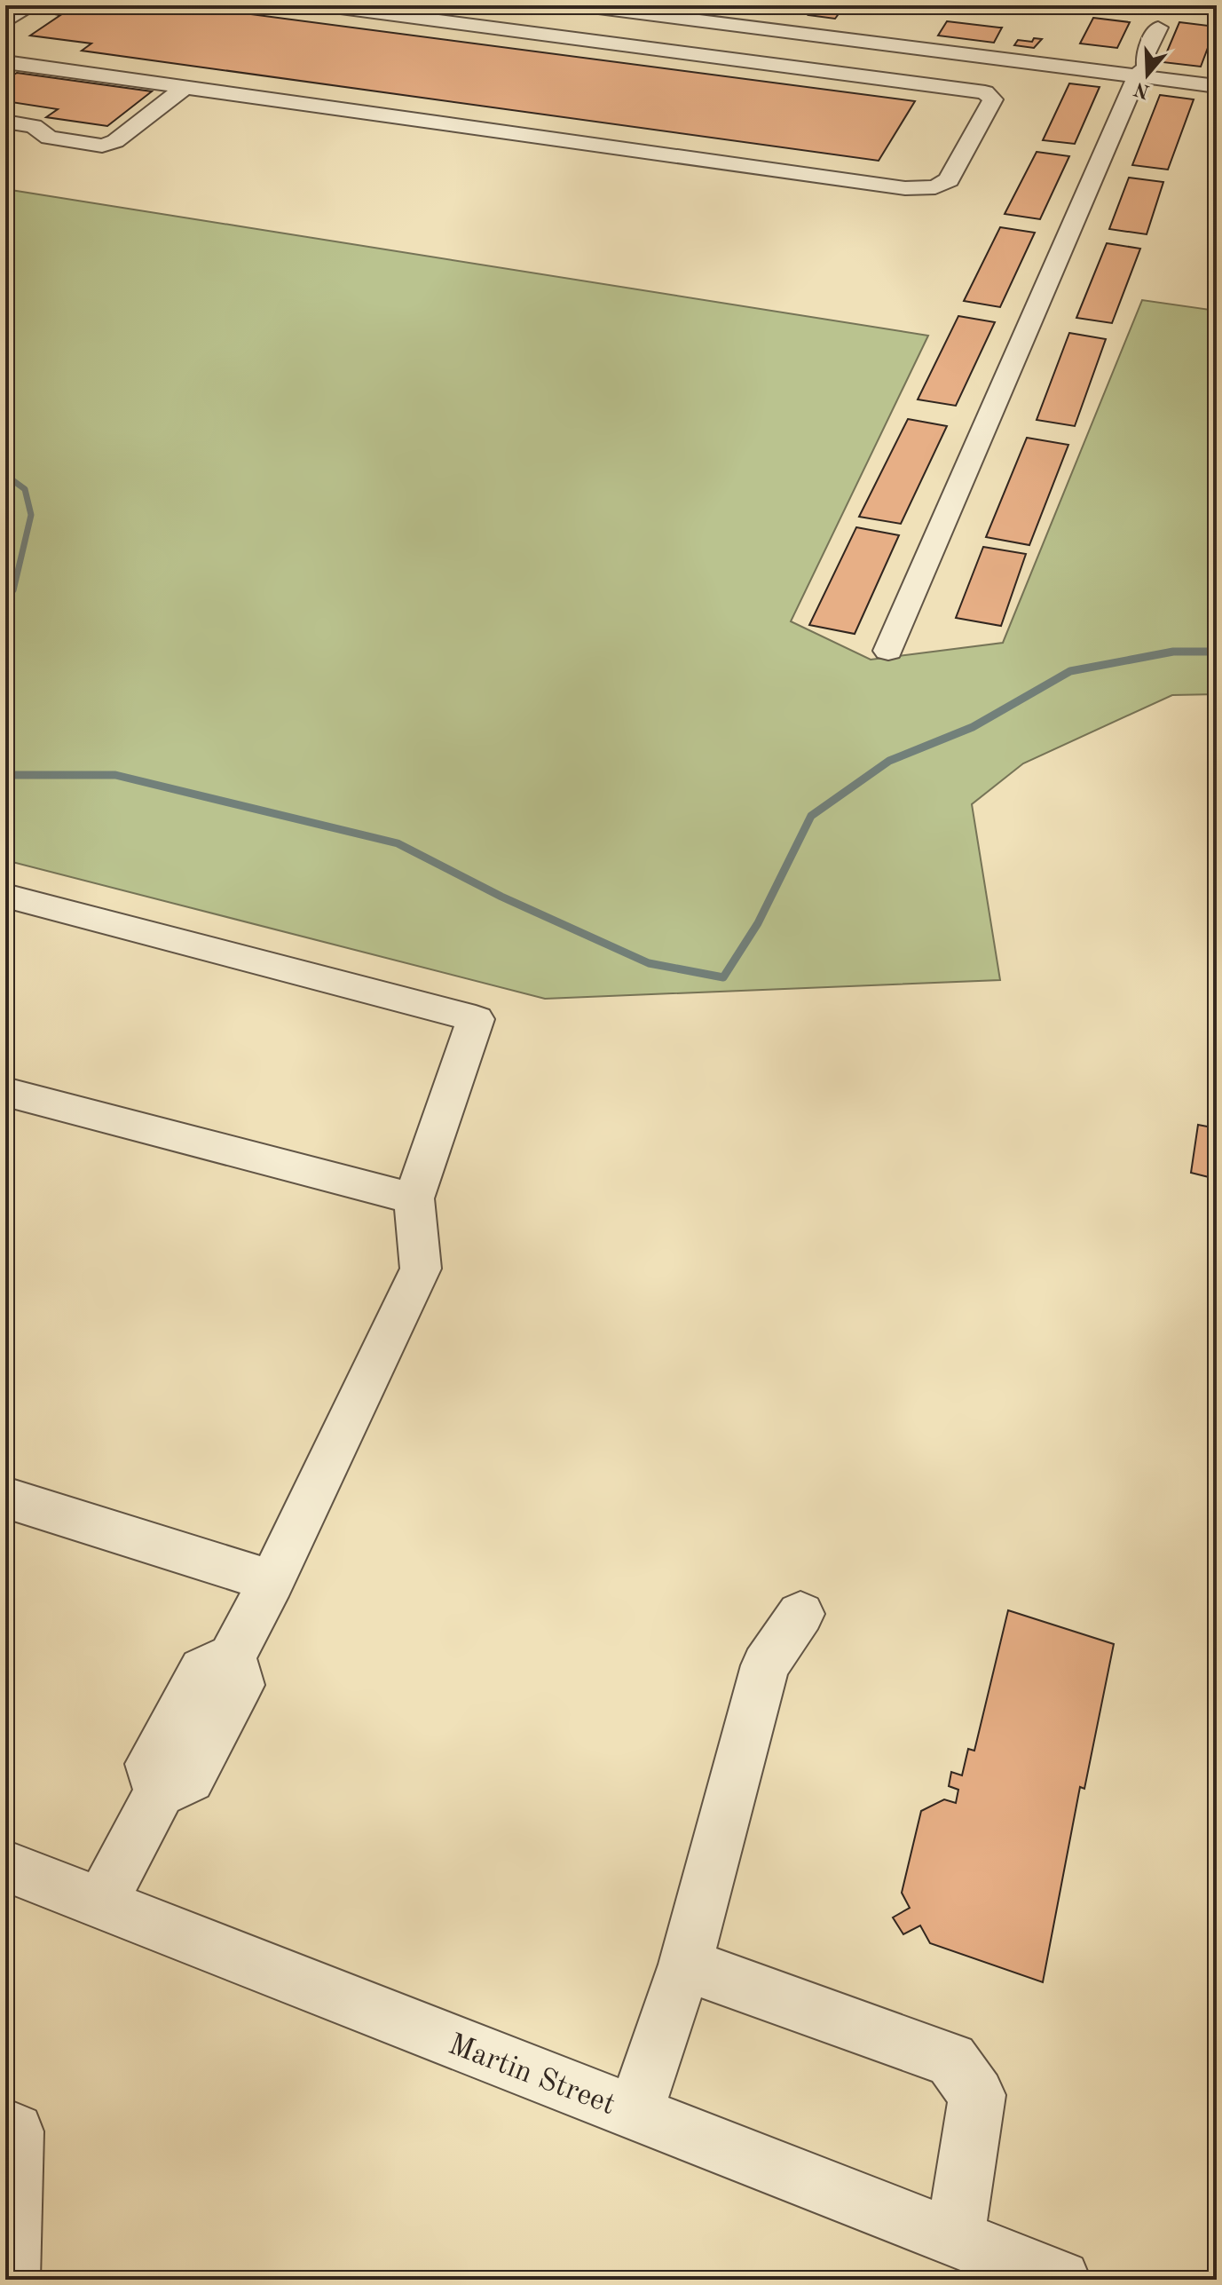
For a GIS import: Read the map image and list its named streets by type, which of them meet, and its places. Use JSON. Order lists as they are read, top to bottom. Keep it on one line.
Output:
{"streets":{"street":["Martin Street"]},"north":"bottom"}
